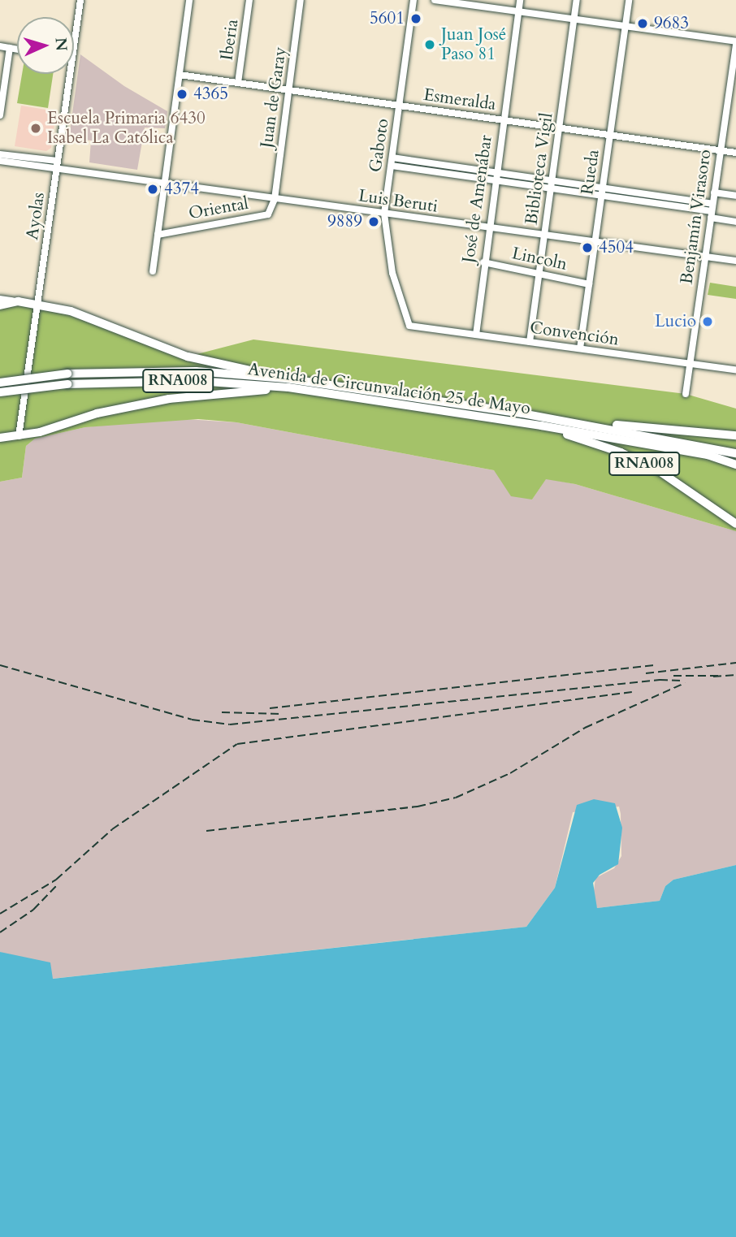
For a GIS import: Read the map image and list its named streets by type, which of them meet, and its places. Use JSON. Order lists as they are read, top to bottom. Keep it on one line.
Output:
{"streets":{"highway":["RNA008","Avenida de Circunvalación 25 de Mayo"],"street":["Iberia","Juan de Garay","Esmeralda","Gaboto","Biblioteca Vigil","Rueda","José de Amenábar","Luis Beruti","Oriental","Ayolas","Benjamín Virasoro","Lincoln","Convención"]},"crossings":[["Iberia","Esmeralda"],["Juan de Garay","Esmeralda"],["Juan de Garay","Luis Beruti"],["Juan de Garay","Oriental"],["Esmeralda","Gaboto"],["Esmeralda","Biblioteca Vigil"],["Esmeralda","Rueda"],["Esmeralda","José de Amenábar"],["Esmeralda","Benjamín Virasoro"],["Gaboto","Luis Beruti"],["Gaboto","Convención"],["Biblioteca Vigil","Luis Beruti"],["Biblioteca Vigil","Lincoln"],["Biblioteca Vigil","Convención"],["Rueda","Luis Beruti"],["Rueda","Lincoln"],["Rueda","Convención"],["José de Amenábar","Luis Beruti"],["José de Amenábar","Lincoln"],["José de Amenábar","Convención"],["Luis Beruti","Oriental"],["Luis Beruti","Ayolas"],["Luis Beruti","Benjamín Virasoro"],["Ayolas","RNA008"],["Benjamín Virasoro","Convención"],["RNA008","Avenida de Circunvalación 25 de Mayo"]],"places":["5601","9683","Juan José Paso 81","4365","Escuela Primaria 6430 Isabel La Católica","4374","9889","4504","Lucio"],"north":"right"}
